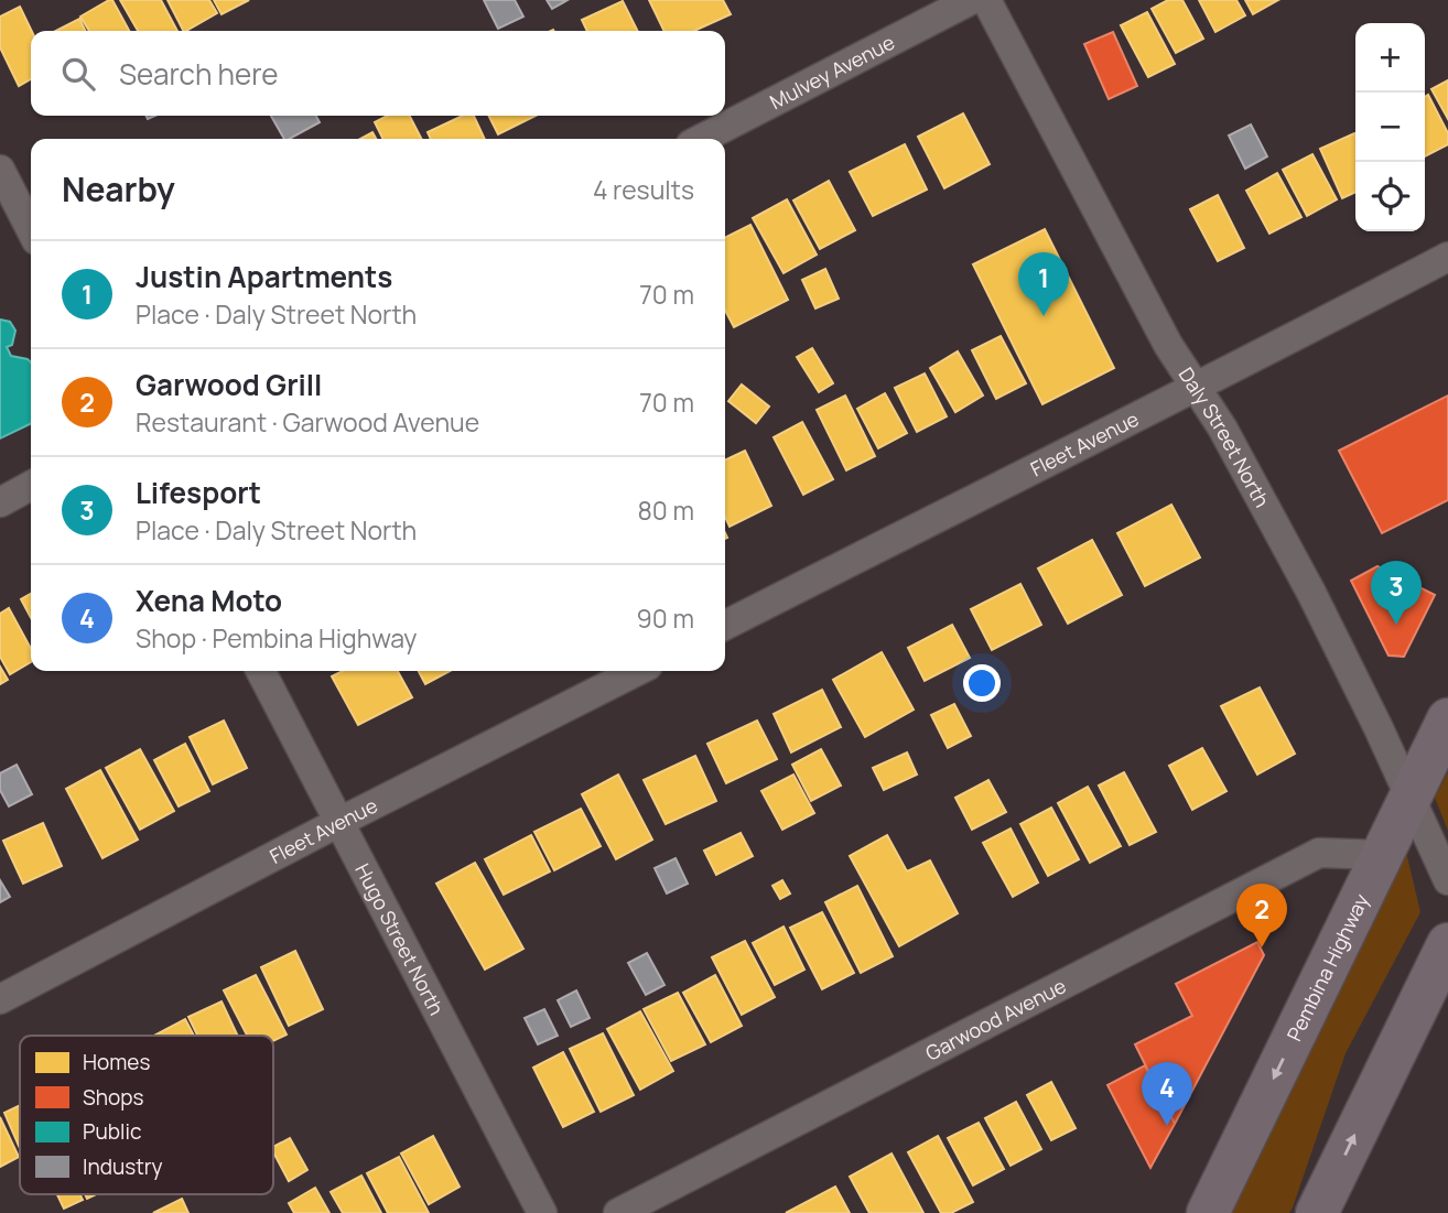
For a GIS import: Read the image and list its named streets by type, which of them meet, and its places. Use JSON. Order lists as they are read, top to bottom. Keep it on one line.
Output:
{"streets":{"main road":["Pembina Highway"],"street":["Mulvey Avenue","Daly Street North","Fleet Avenue","Hugo Street North","Garwood Avenue"]},"crossings":[["Daly Street North","Fleet Avenue"],["Daly Street North","Pembina Highway"],["Fleet Avenue","Hugo Street North"],["Pembina Highway","Garwood Avenue"]],"legend":["Homes","Shops","Public","Industry"],"page":{"map_buttons":["+","−"],"search":"Search here","heading":["Nearby","4 results"],"list":[{"mark":"1","name":"Justin Apartments","note":"Place · Daly Street North","value":"70 m"},{"mark":"2","name":"Garwood Grill","note":"Restaurant · Garwood Avenue","value":"70 m"},{"mark":"3","name":"Lifesport","note":"Place · Daly Street North","value":"80 m"},{"mark":"4","name":"Xena Moto","note":"Shop · Pembina Highway","value":"90 m"}],"pins":["1","3","2","4"]}}
